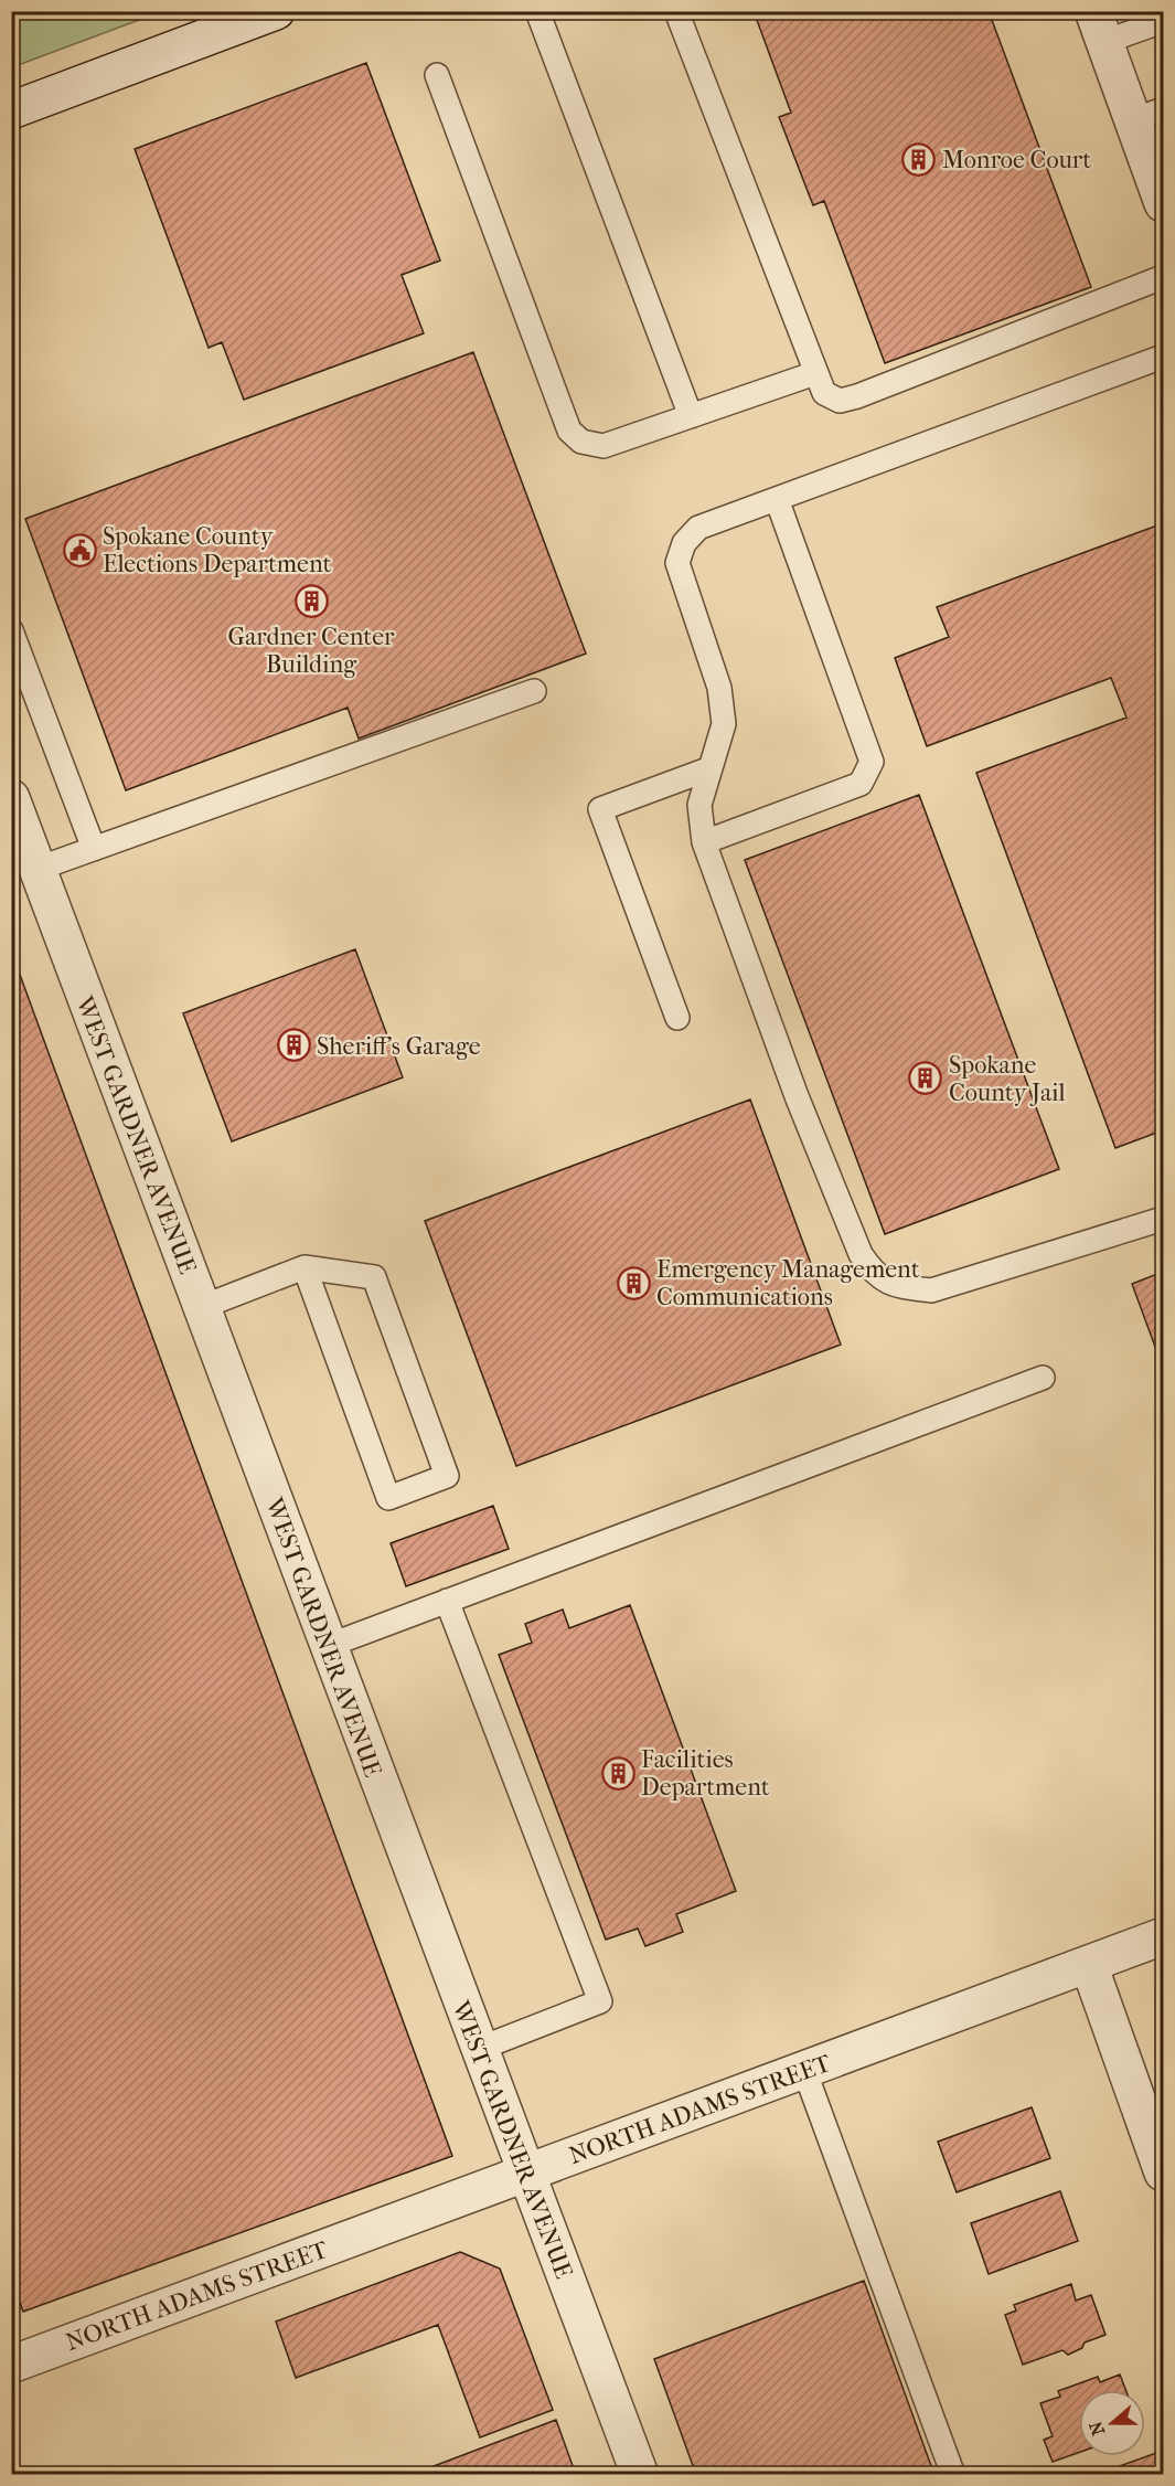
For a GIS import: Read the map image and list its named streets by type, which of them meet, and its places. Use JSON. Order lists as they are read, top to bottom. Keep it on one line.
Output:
{"streets":{"street":["WEST GARDNER AVENUE","NORTH ADAMS STREET"]},"crossings":[["WEST GARDNER AVENUE","NORTH ADAMS STREET"]],"places":{"building":["Monroe Court","Gardner Center Building","Sheriff's Garage","Spokane County Jail","Emergency Management Communications","Facilities Department"],"public building":["Spokane County Elections Department"]},"north":"left"}
